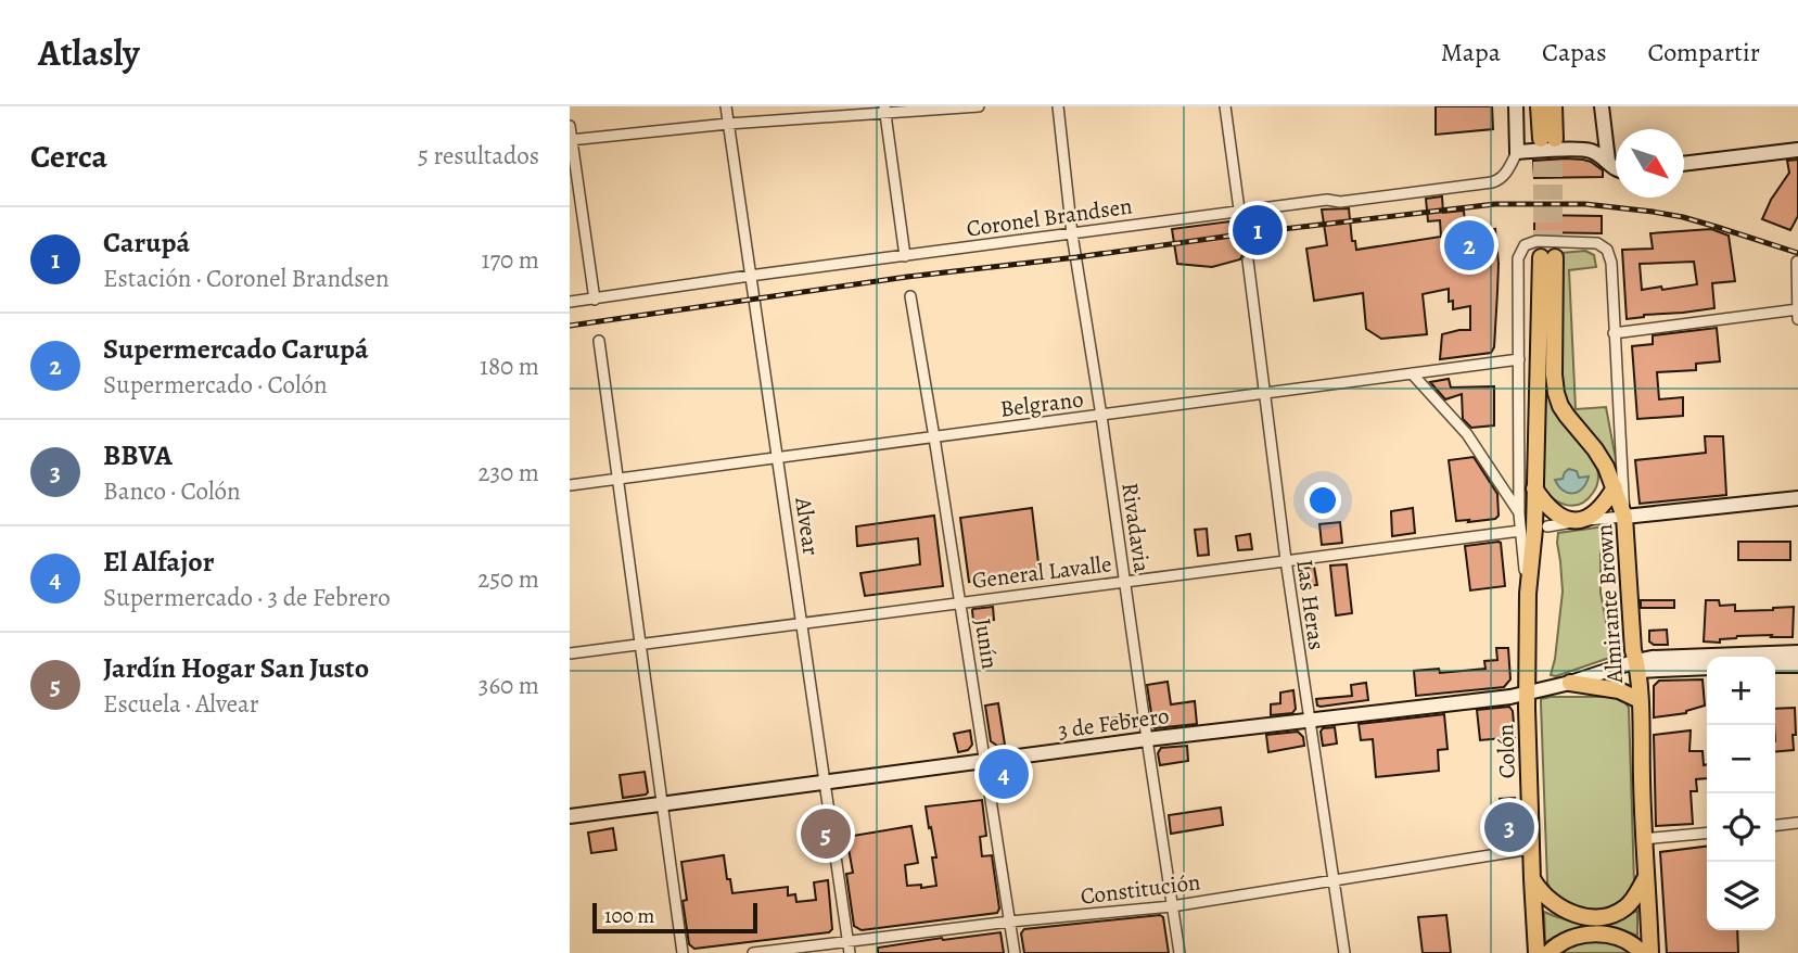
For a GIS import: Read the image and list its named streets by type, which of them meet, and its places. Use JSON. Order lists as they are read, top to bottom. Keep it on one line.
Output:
{"streets":{"main road":["Almirante Brown","Colón"],"street":["Coronel Brandsen","Belgrano","Alvear","Rivadavia","General Lavalle","Las Heras","Junín","3 de Febrero","Constitución"]},"crossings":[["Coronel Brandsen","Alvear"],["Coronel Brandsen","Rivadavia"],["Belgrano","Alvear"],["Belgrano","Rivadavia"],["Belgrano","Las Heras"],["Belgrano","Junín"],["Belgrano","Colón"],["Alvear","General Lavalle"],["Alvear","3 de Febrero"],["Alvear","Constitución"],["Rivadavia","General Lavalle"],["Rivadavia","3 de Febrero"],["Rivadavia","Constitución"],["General Lavalle","Las Heras"],["General Lavalle","Junín"],["General Lavalle","Colón"],["Almirante Brown","3 de Febrero"],["Almirante Brown","Colón"],["Las Heras","3 de Febrero"],["Las Heras","Constitución"],["Junín","3 de Febrero"],["Junín","Constitución"],["3 de Febrero","Colón"],["Colón","Constitución"]],"scale_bar":"100 m","north":"bottom right","page":{"header":"Atlasly","nav":["Mapa","Capas","Compartir"],"heading":["Cerca","5 resultados"],"pins":["1","2","4","3","5"],"list":[{"mark":"1","name":"Carupá","note":"Estación · Coronel Brandsen","value":"170 m"},{"mark":"2","name":"Supermercado Carupá","note":"Supermercado · Colón","value":"180 m"},{"mark":"3","name":"BBVA","note":"Banco · Colón","value":"230 m"},{"mark":"4","name":"El Alfajor","note":"Supermercado · 3 de Febrero","value":"250 m"},{"mark":"5","name":"Jardín Hogar San Justo","note":"Escuela · Alvear","value":"360 m"}],"map_buttons":["+","−"],"scale":"100 m"}}
